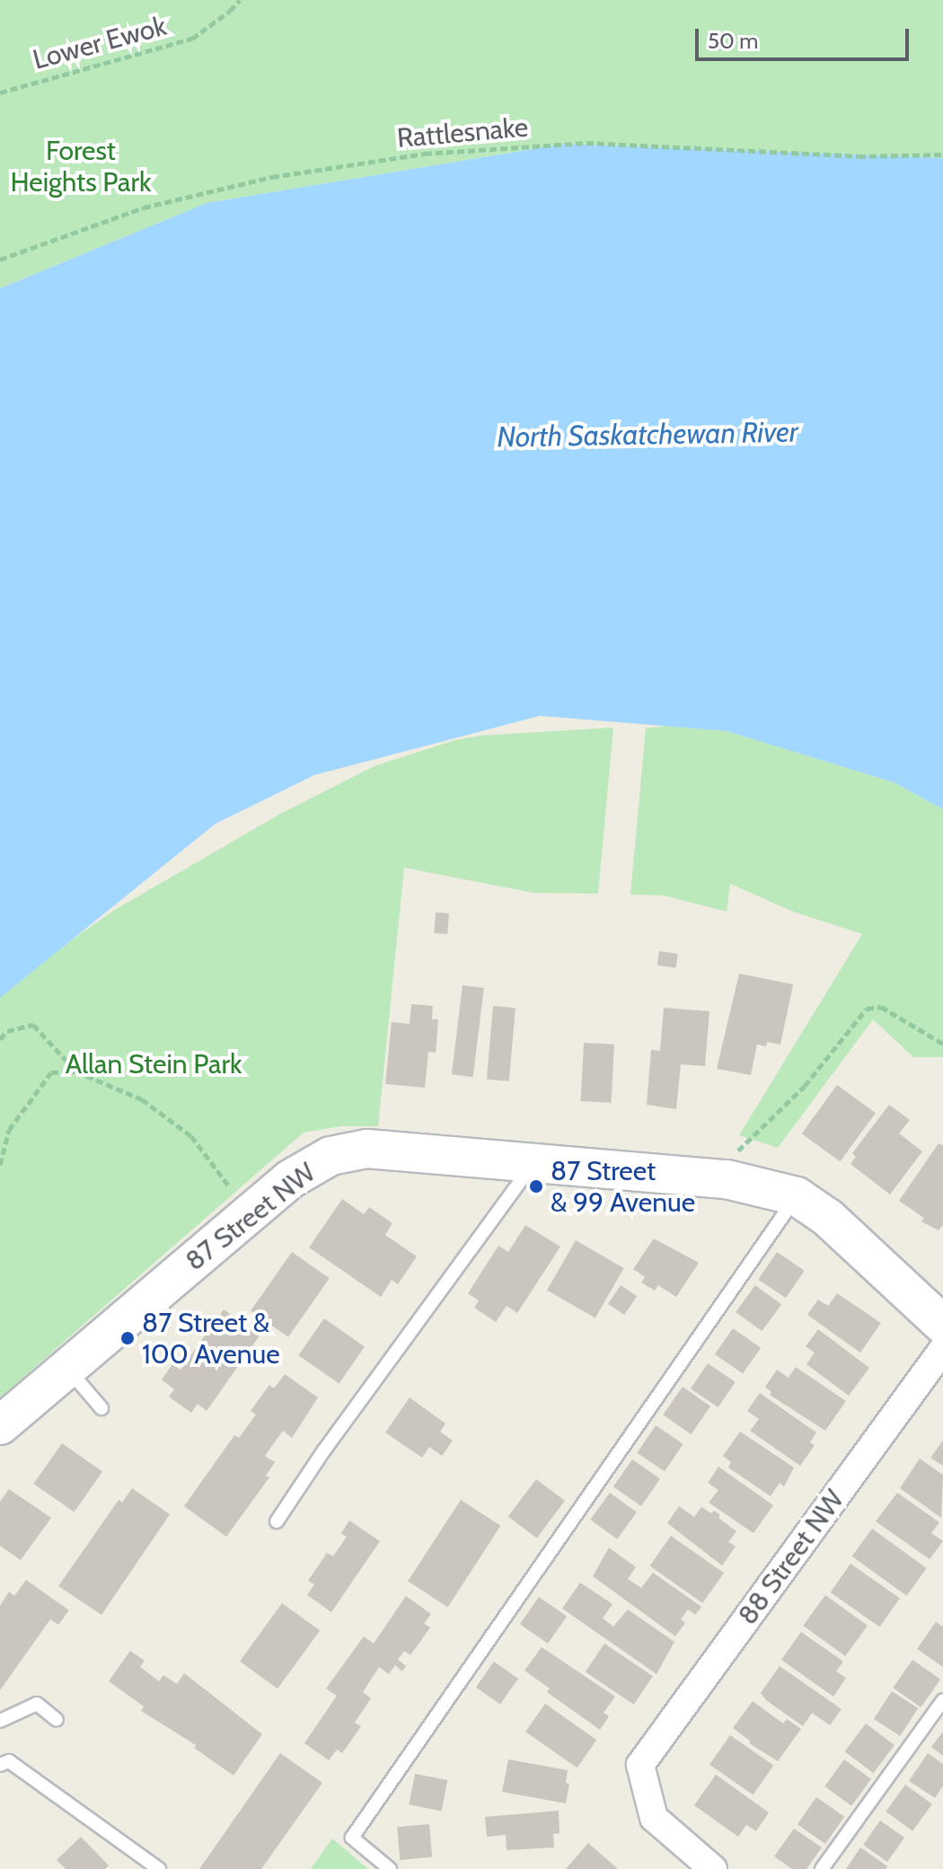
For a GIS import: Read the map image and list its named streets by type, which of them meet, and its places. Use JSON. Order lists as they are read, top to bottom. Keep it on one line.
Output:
{"streets":{"street":["87 Street NW","88 Street NW"],"path":["Lower Ewok","Rattlesnake"]},"water":["North Saskatchewan River"],"parks":["Forest Heights Park","Allan Stein Park"],"places":["87 Street & 99 Avenue","87 Street & 100 Avenue"],"scale_bar":"50 m"}
